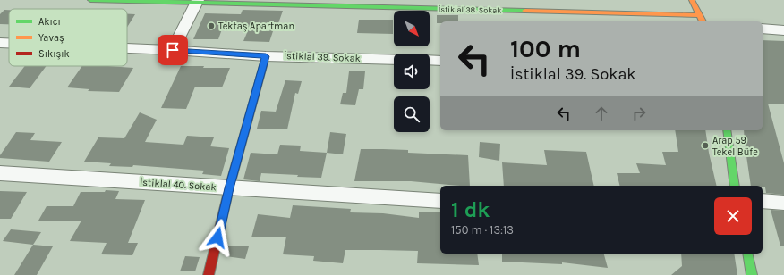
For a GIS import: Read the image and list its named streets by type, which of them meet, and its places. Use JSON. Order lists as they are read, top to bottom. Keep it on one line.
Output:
{"streets":{"street":["İstiklal 38. Sokak","İstiklal 39. Sokak","İstiklal 40. Sokak"]},"places":["Tektaş Apartman","Arap 59 Tekel Büfe"],"legend":["Akıcı","Yavaş","Sıkışık"],"north":"bottom right","page":{"turn":["100 m","İstiklal 39. Sokak"],"heading":["1 dk","150 m · 13:13"]}}
